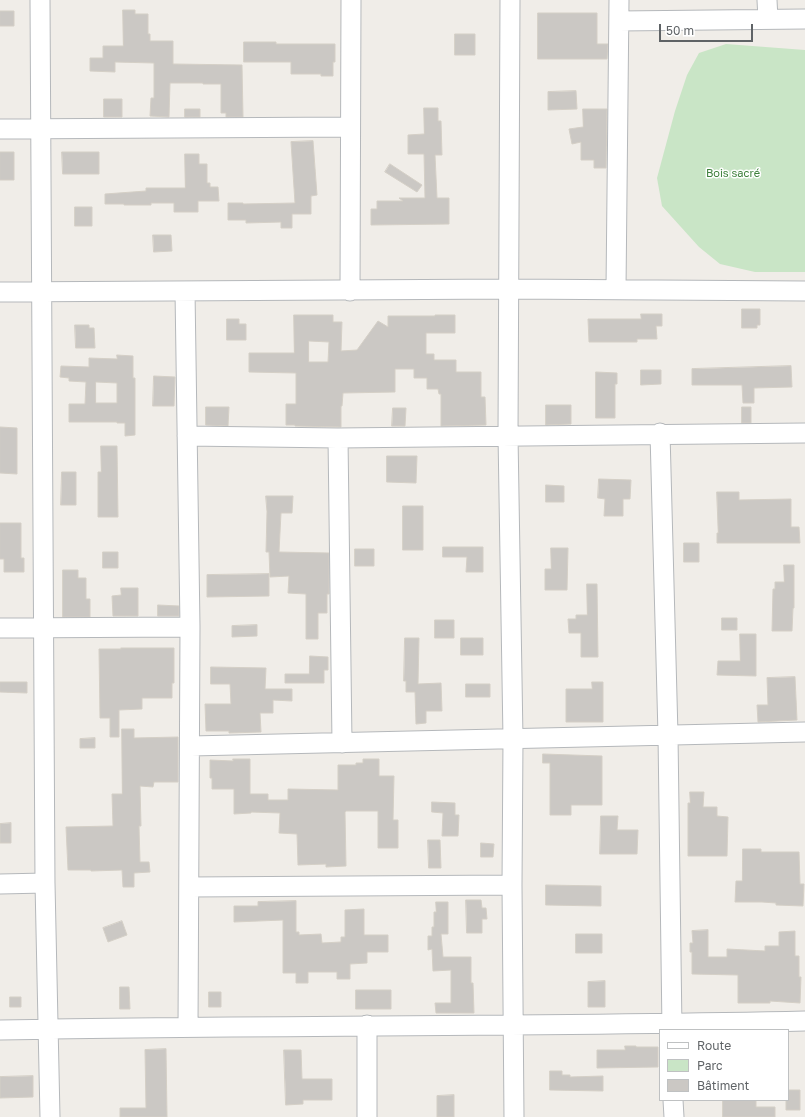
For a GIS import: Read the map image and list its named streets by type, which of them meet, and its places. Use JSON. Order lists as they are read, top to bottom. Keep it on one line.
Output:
{"parks":["Bois sacré"],"legend":["Route","Parc","Bâtiment"],"scale_bar":"50 m"}
